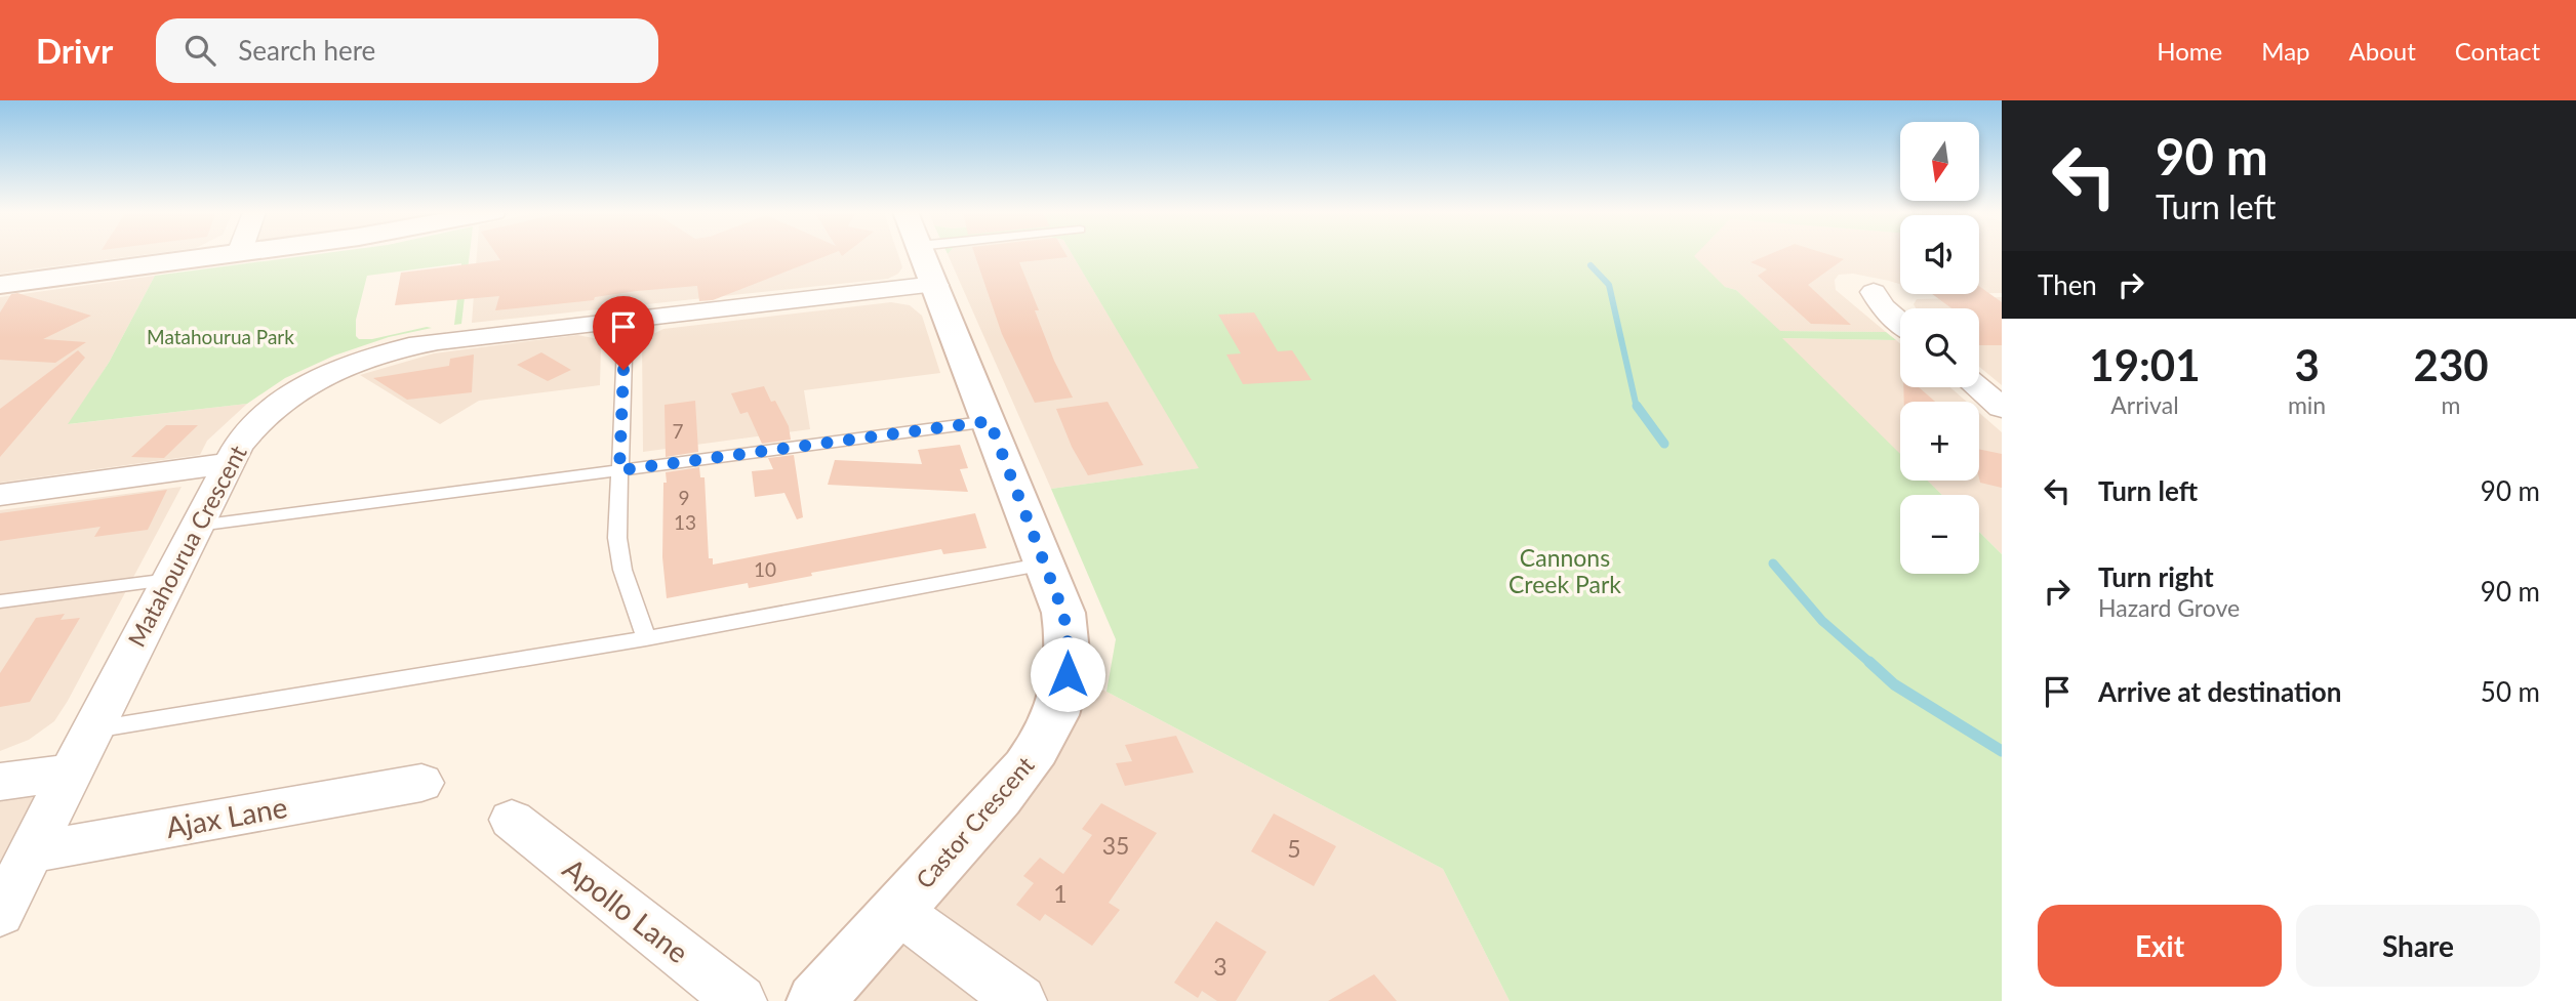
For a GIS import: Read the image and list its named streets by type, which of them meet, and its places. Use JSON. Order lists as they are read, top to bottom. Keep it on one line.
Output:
{"streets":{"street":["Matahourua Crescent","Ajax Lane","Castor Crescent","Apollo Lane"]},"crossings":[["Matahourua Crescent","Ajax Lane"],["Matahourua Crescent","Castor Crescent"]],"parks":["Matahourua Park","Cannons Creek Park"],"house_numbers":["7","9","13","10","35","5","1","3"],"north":"bottom","page":{"header":"Drivr","search":"Search here","nav":["Home","Map","About","Contact"],"turn":["90 m","Turn left"],"map_buttons":["+","−"],"then":"Then","eta":["19:01","Arrival","3","min","230","m"],"list":[{"name":"Turn left","value":"90 m"},{"name":"Turn right","note":"Hazard Grove","value":"90 m"},{"name":"Arrive at destination","value":"50 m"}],"buttons":["Exit","Share"]}}
